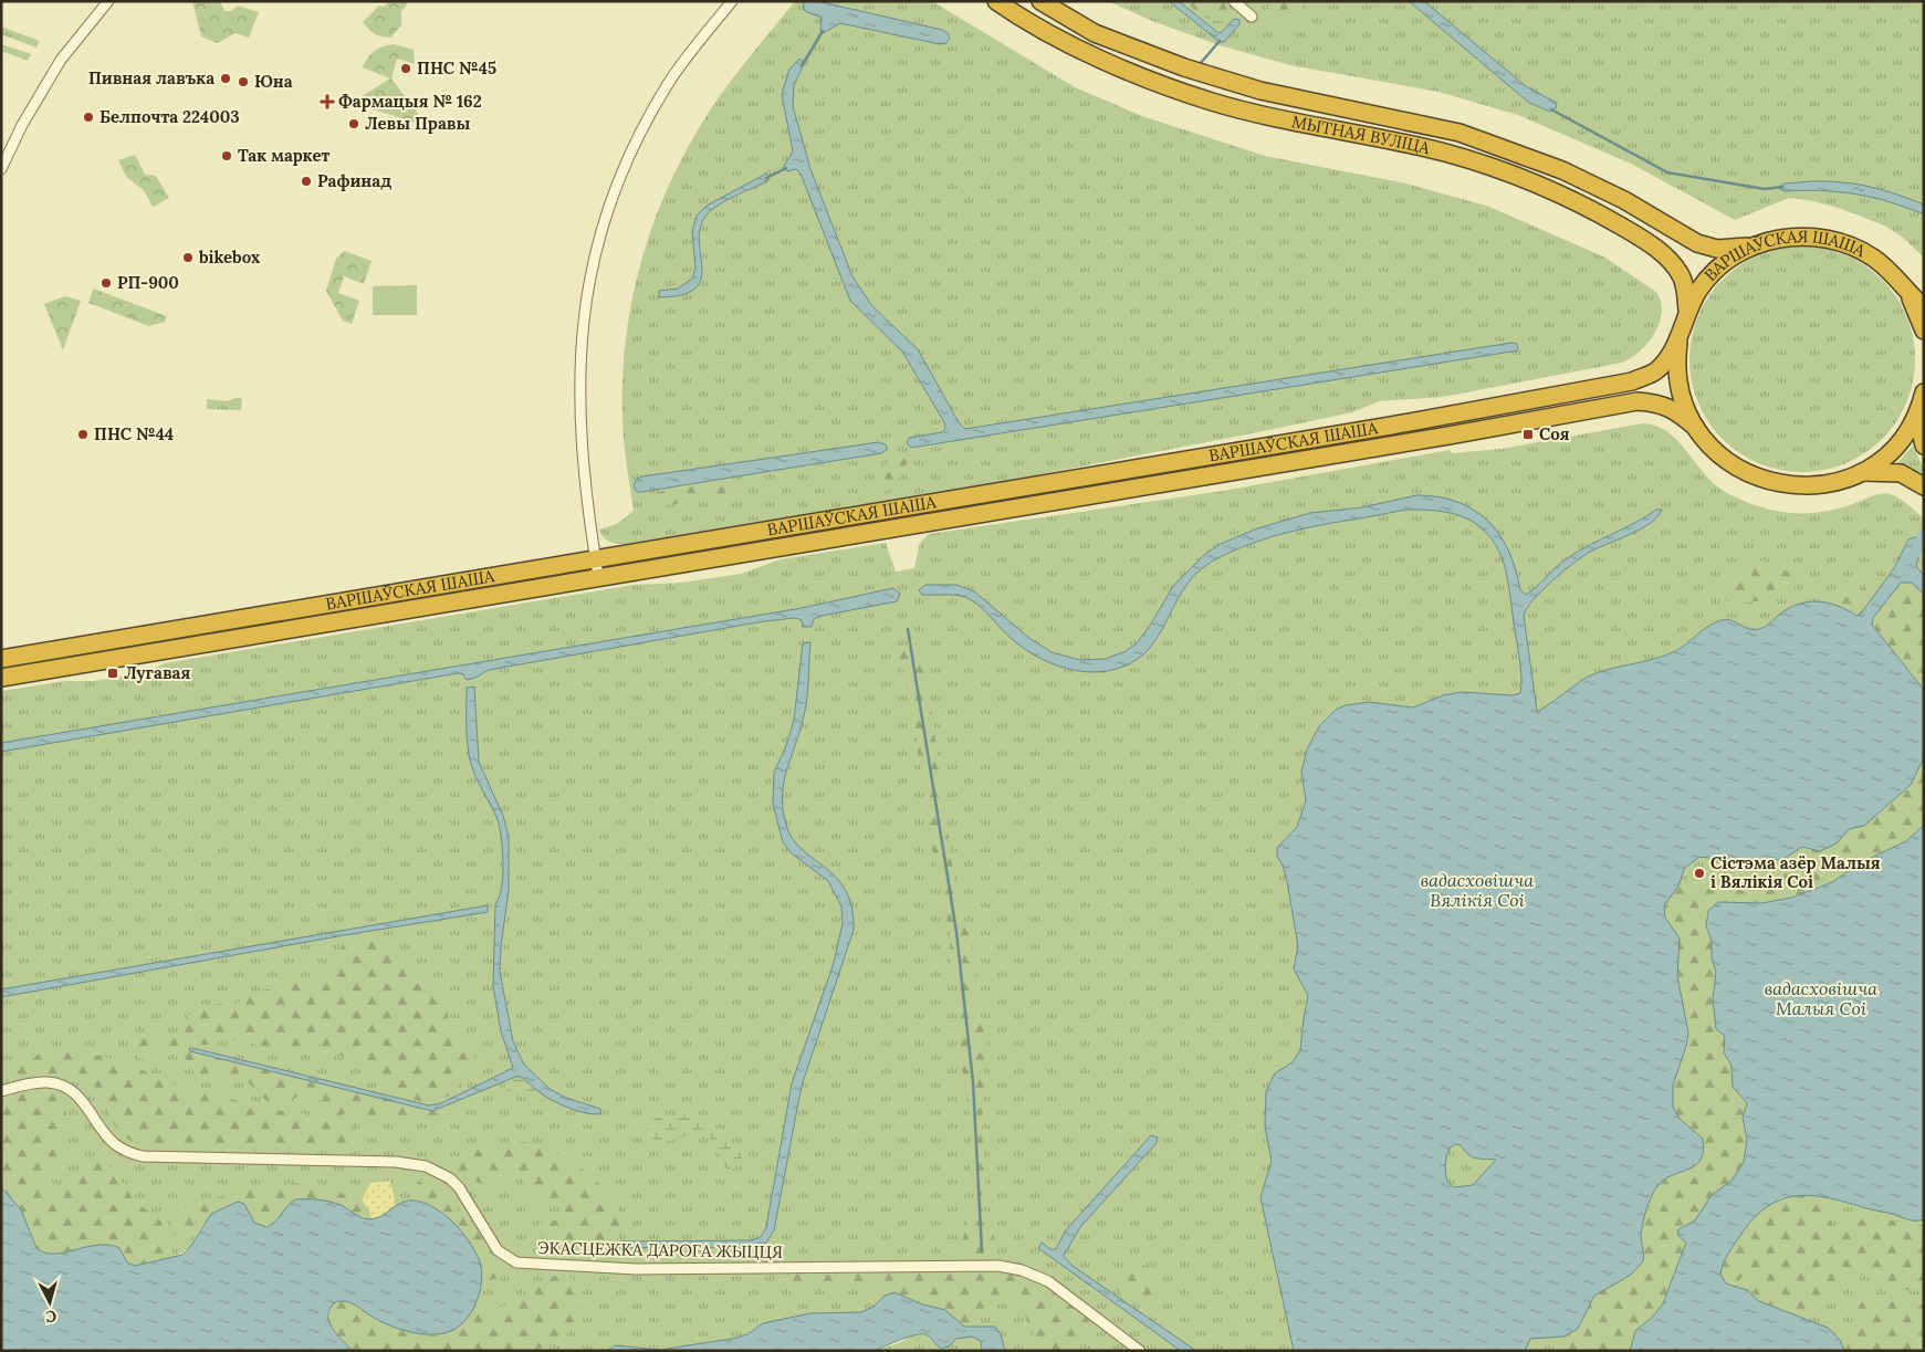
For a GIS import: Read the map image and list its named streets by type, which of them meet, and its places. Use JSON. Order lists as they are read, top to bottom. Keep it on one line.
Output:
{"streets":{"highway":["МЫТНАЯ ВУЛІЦА","ВАРШАЎСКАЯ ШАША"],"street":["ЭКАСЦЕЖКА ДАРОГА ЖЫЦЦЯ"]},"crossings":[["МЫТНАЯ ВУЛІЦА","ВАРШАЎСКАЯ ШАША"]],"water":["вадасховішча Вялікія Соі","вадасховішча Малыя Соі"],"places":{"other":["ПНС №45","Пивная лавъка","Юна","Белпочта 224003","Левы Правы","Так маркет","Рафинад","bikebox","РП-900","ПНС №44","Сістэма азёр Малыя і Вялікія Соі"],"health":["Фармацыя № 162"],"transit":["Соя","Лугавая"]},"north":"bottom"}
